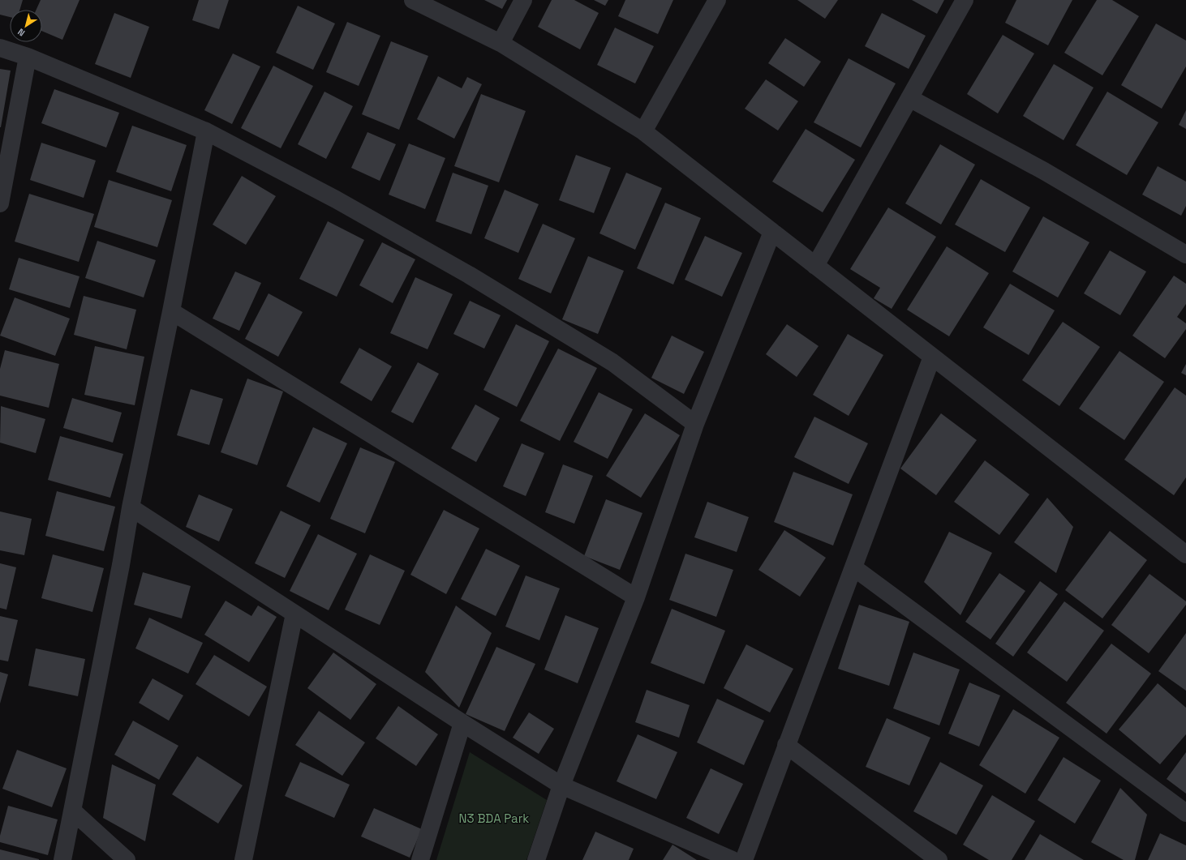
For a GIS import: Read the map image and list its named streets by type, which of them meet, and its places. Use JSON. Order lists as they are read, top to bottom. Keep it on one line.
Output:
{"parks":["N3 BDA Park"],"north":"bottom left"}
